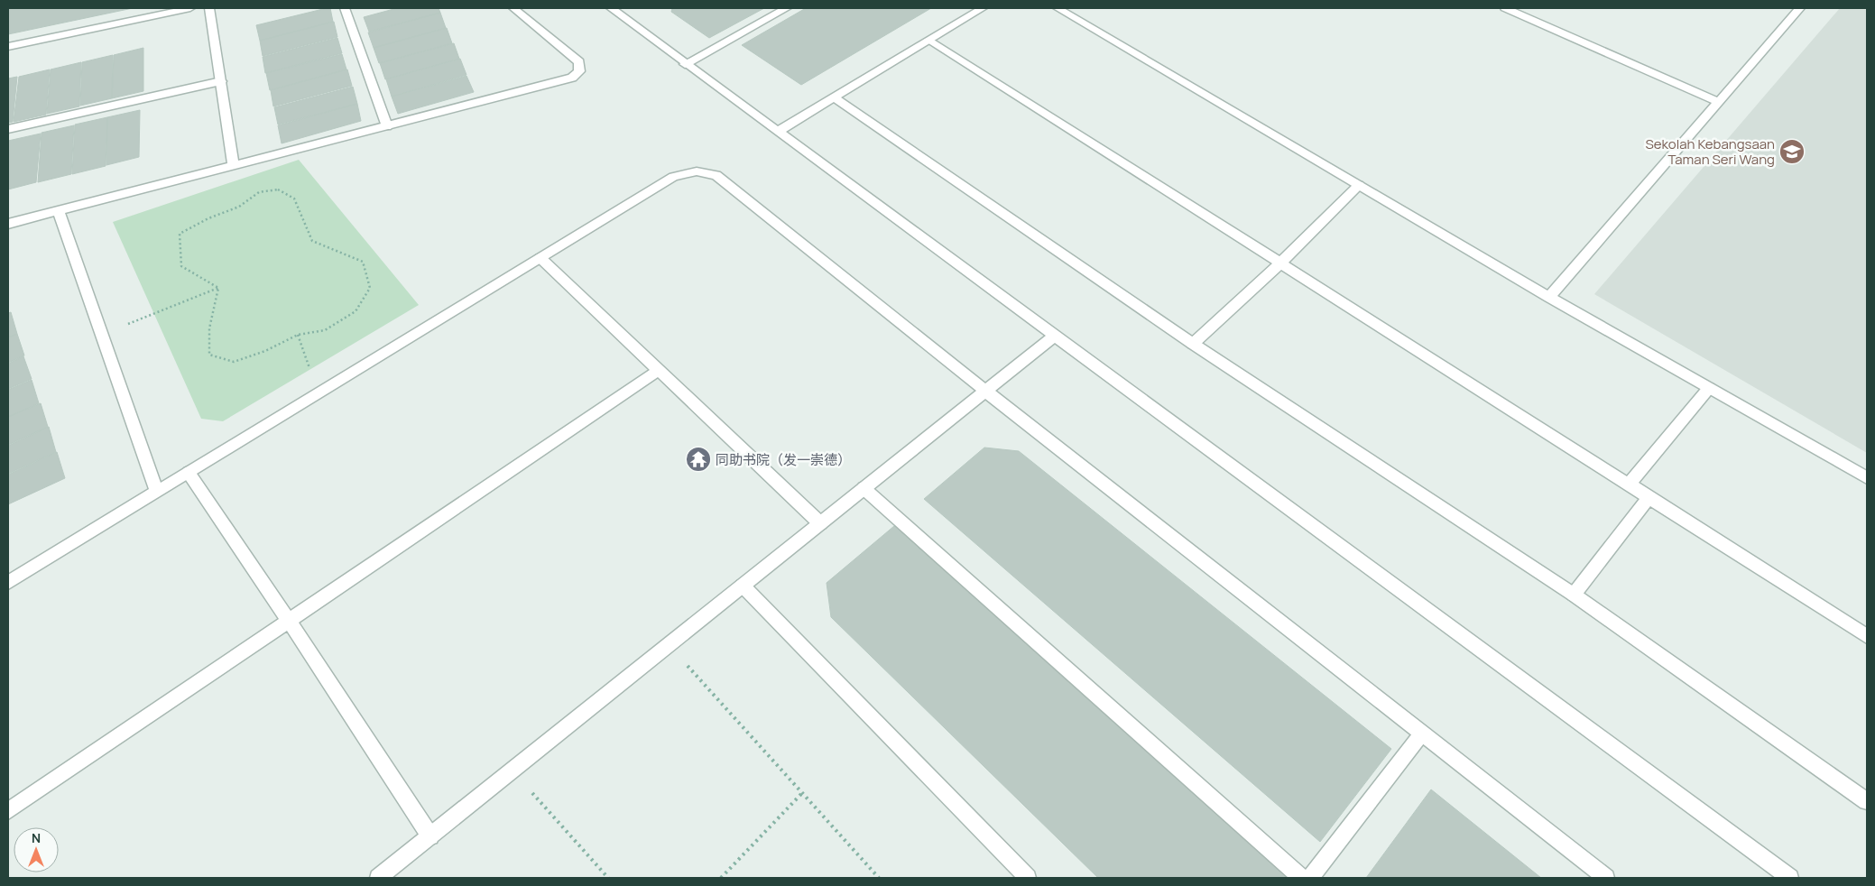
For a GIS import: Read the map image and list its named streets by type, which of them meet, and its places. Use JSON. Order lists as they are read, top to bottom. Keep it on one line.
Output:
{"places":{"school or university":["Sekolah Kebangsaan Taman Seri Wang"],"temple":["同助书院（发一崇德）"]},"north":"top"}
